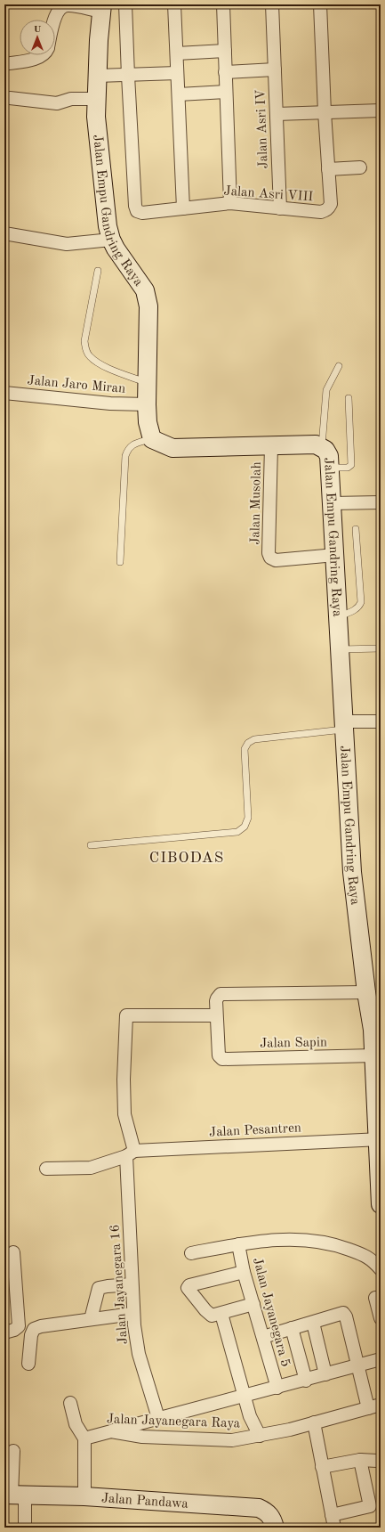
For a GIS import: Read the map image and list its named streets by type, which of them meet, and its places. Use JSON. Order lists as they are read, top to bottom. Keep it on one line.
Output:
{"streets":{"street":["Jalan Asri IV","Jalan Asri VIII","Jalan Empu Gandring Raya","Jalan Jaro Miran","Jalan Musolah","Jalan Sapin","Jalan Pesantren","Jalan Jayanegara 16","Jalan Jayanegara 5","Jalan Jayanegara Raya","Jalan Pandawa"]},"crossings":[["Jalan Asri IV","Jalan Asri VIII"],["Jalan Empu Gandring Raya","Jalan Jaro Miran"],["Jalan Empu Gandring Raya","Jalan Musolah"],["Jalan Empu Gandring Raya","Jalan Sapin"],["Jalan Empu Gandring Raya","Jalan Pesantren"],["Jalan Sapin","Jalan Jayanegara 16"],["Jalan Pesantren","Jalan Jayanegara 16"]],"districts":["CIBODAS"],"north":"top"}
